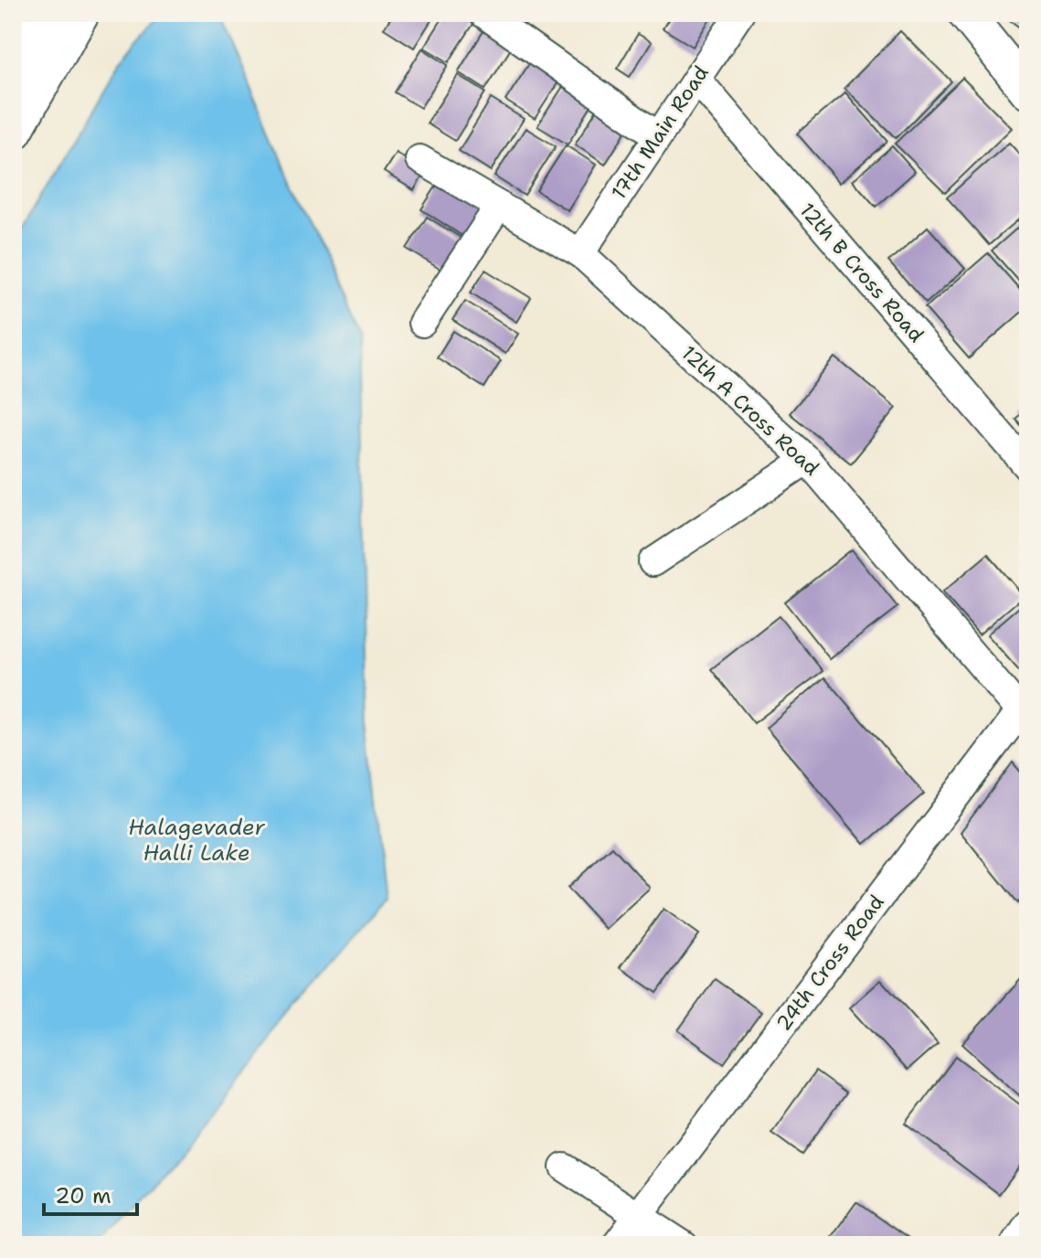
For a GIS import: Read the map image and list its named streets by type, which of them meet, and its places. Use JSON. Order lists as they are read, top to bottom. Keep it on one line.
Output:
{"streets":{"street":["17th Main Road","12th B Cross Road","12th A Cross Road","24th Cross Road"]},"crossings":[["17th Main Road","12th B Cross Road"],["17th Main Road","12th A Cross Road"],["12th A Cross Road","24th Cross Road"]],"water":["Halagevader Halli Lake"],"scale_bar":"20 m"}
